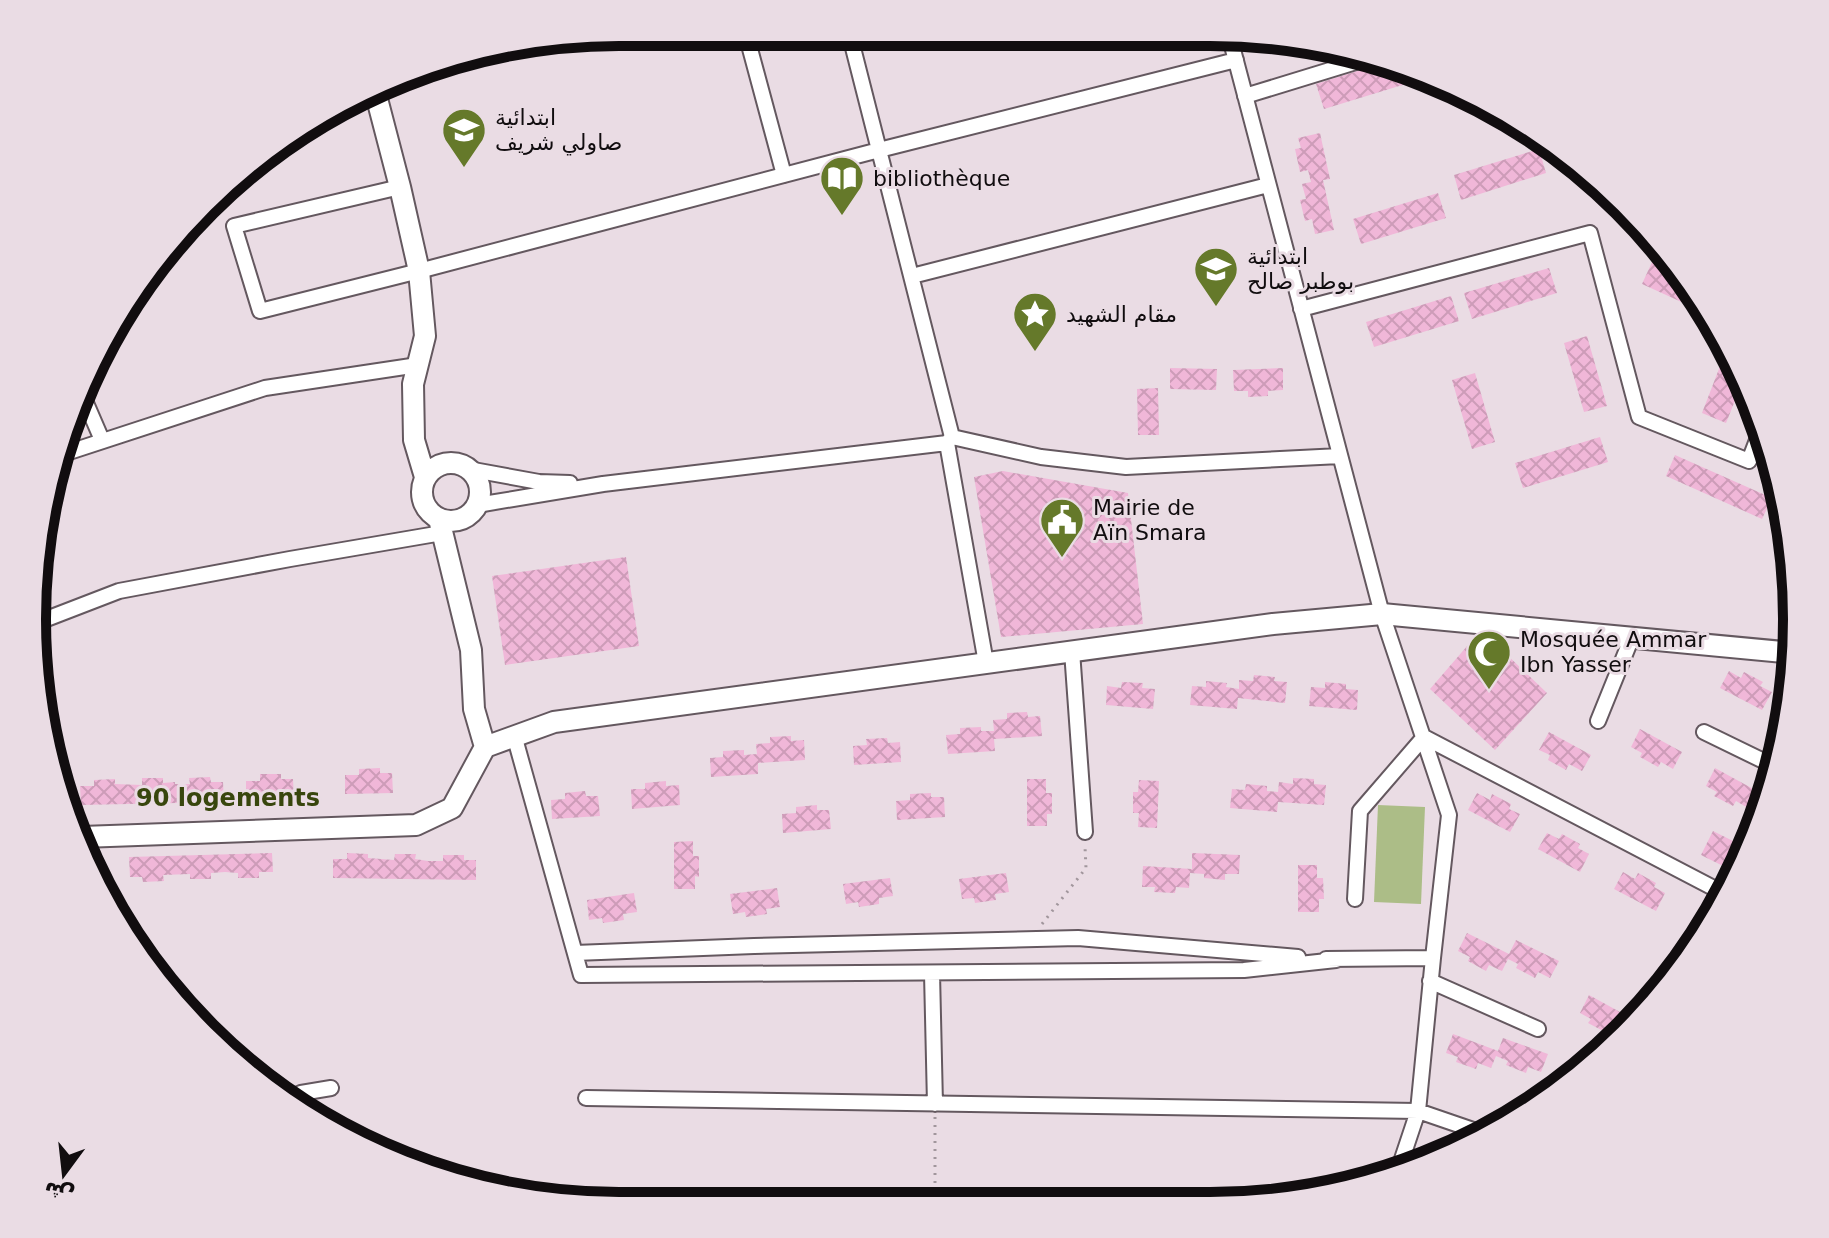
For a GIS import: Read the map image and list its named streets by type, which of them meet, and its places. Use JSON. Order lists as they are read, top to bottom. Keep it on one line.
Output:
{"districts":["90 logements"],"places":{"school or university":["ابتدائية صاولي شريف","ابتدائية بوطبر صالح"],"library":["bibliothèque"],"place":["مقام الشهيد"],"public building":["Mairie de Aïn Smara"],"mosque":["Mosquée Ammar Ibn Yasser"]},"north":"bottom"}
